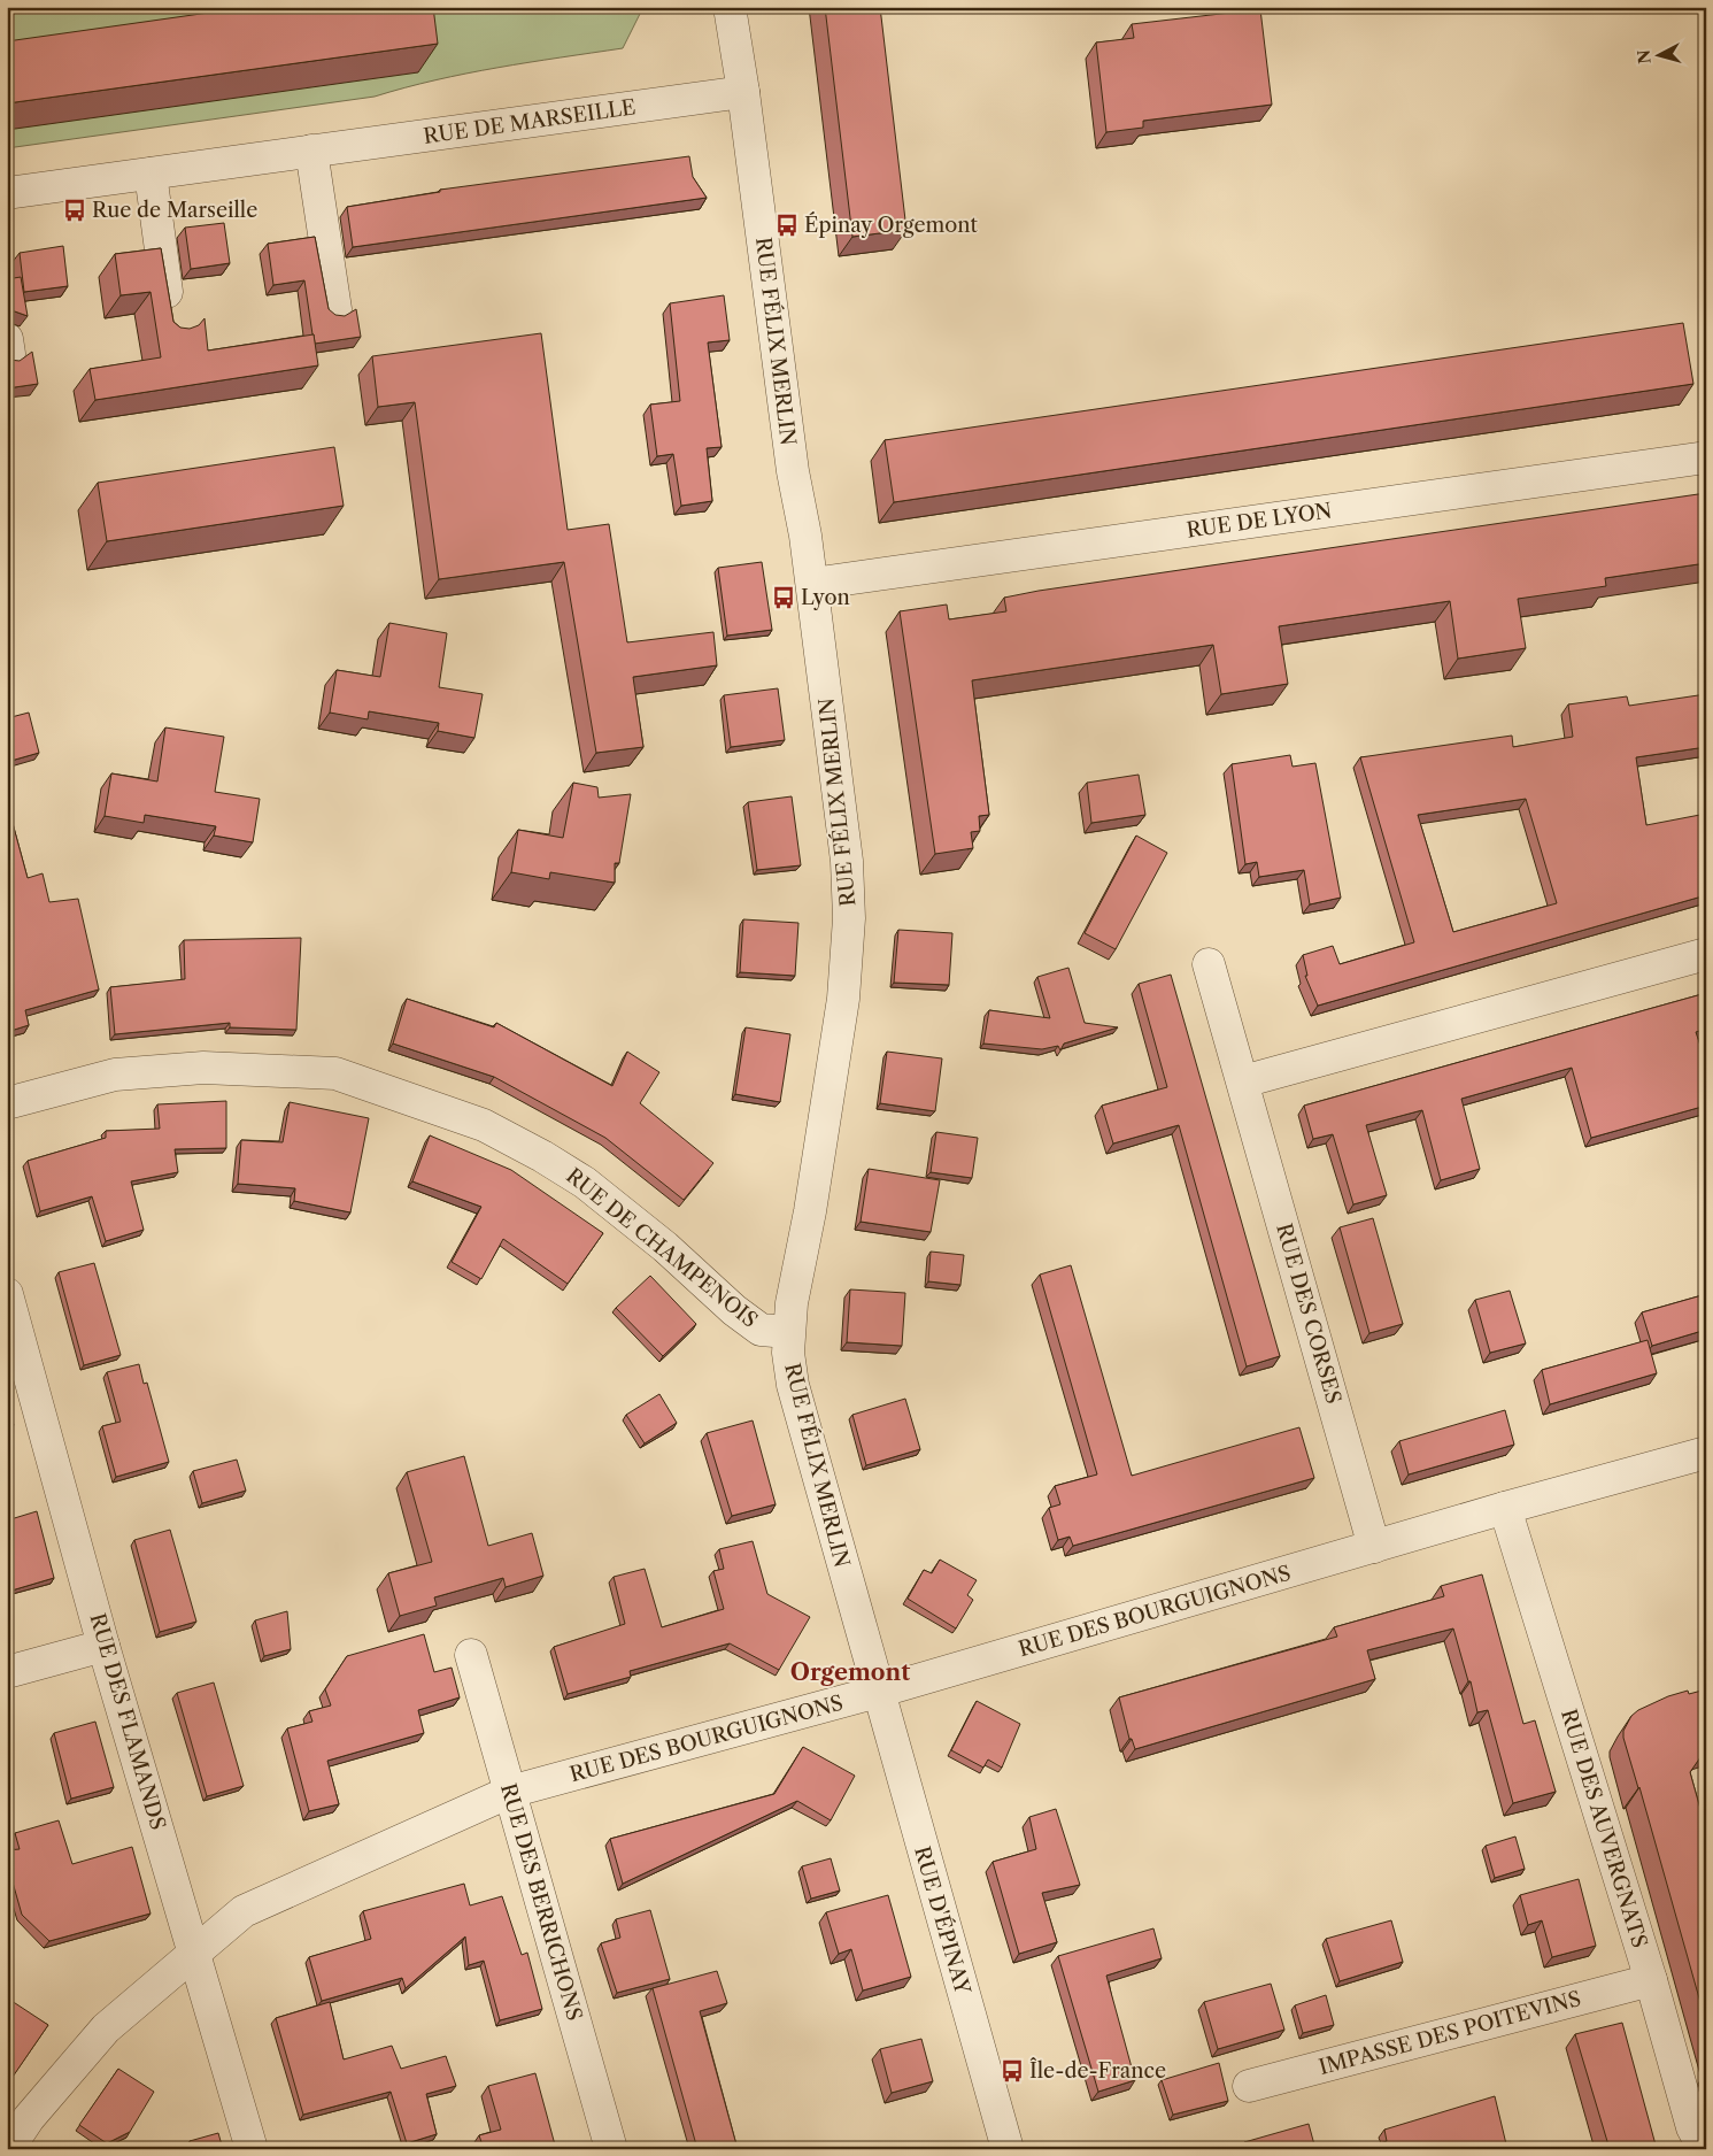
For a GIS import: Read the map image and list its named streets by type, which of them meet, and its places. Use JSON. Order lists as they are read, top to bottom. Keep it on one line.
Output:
{"streets":{"street":["RUE DE MARSEILLE","RUE FÉLIX MERLIN","RUE DE LYON","RUE DE CHAMPENOIS","RUE DES CORSES","RUE DES BOURGUIGNONS","RUE DES FLAMANDS","RUE DES AUVERGNATS","RUE DES BERRICHONS","RUE D'ÉPINAY","IMPASSE DES POITEVINS"]},"crossings":[["RUE DE MARSEILLE","RUE FÉLIX MERLIN"],["RUE FÉLIX MERLIN","RUE DE LYON"],["RUE FÉLIX MERLIN","RUE DE CHAMPENOIS"],["RUE FÉLIX MERLIN","RUE DES BOURGUIGNONS"],["RUE FÉLIX MERLIN","RUE D'ÉPINAY"],["RUE DES CORSES","RUE DES BOURGUIGNONS"],["RUE DES BOURGUIGNONS","RUE DES FLAMANDS"],["RUE DES BOURGUIGNONS","RUE DES AUVERGNATS"],["RUE DES BOURGUIGNONS","RUE DES BERRICHONS"],["RUE DES BOURGUIGNONS","RUE D'ÉPINAY"],["RUE DES AUVERGNATS","IMPASSE DES POITEVINS"]],"districts":["Orgemont"],"places":{"bus stop":["Rue de Marseille","Épinay Orgemont","Lyon","Île-de-France"]},"north":"left"}
